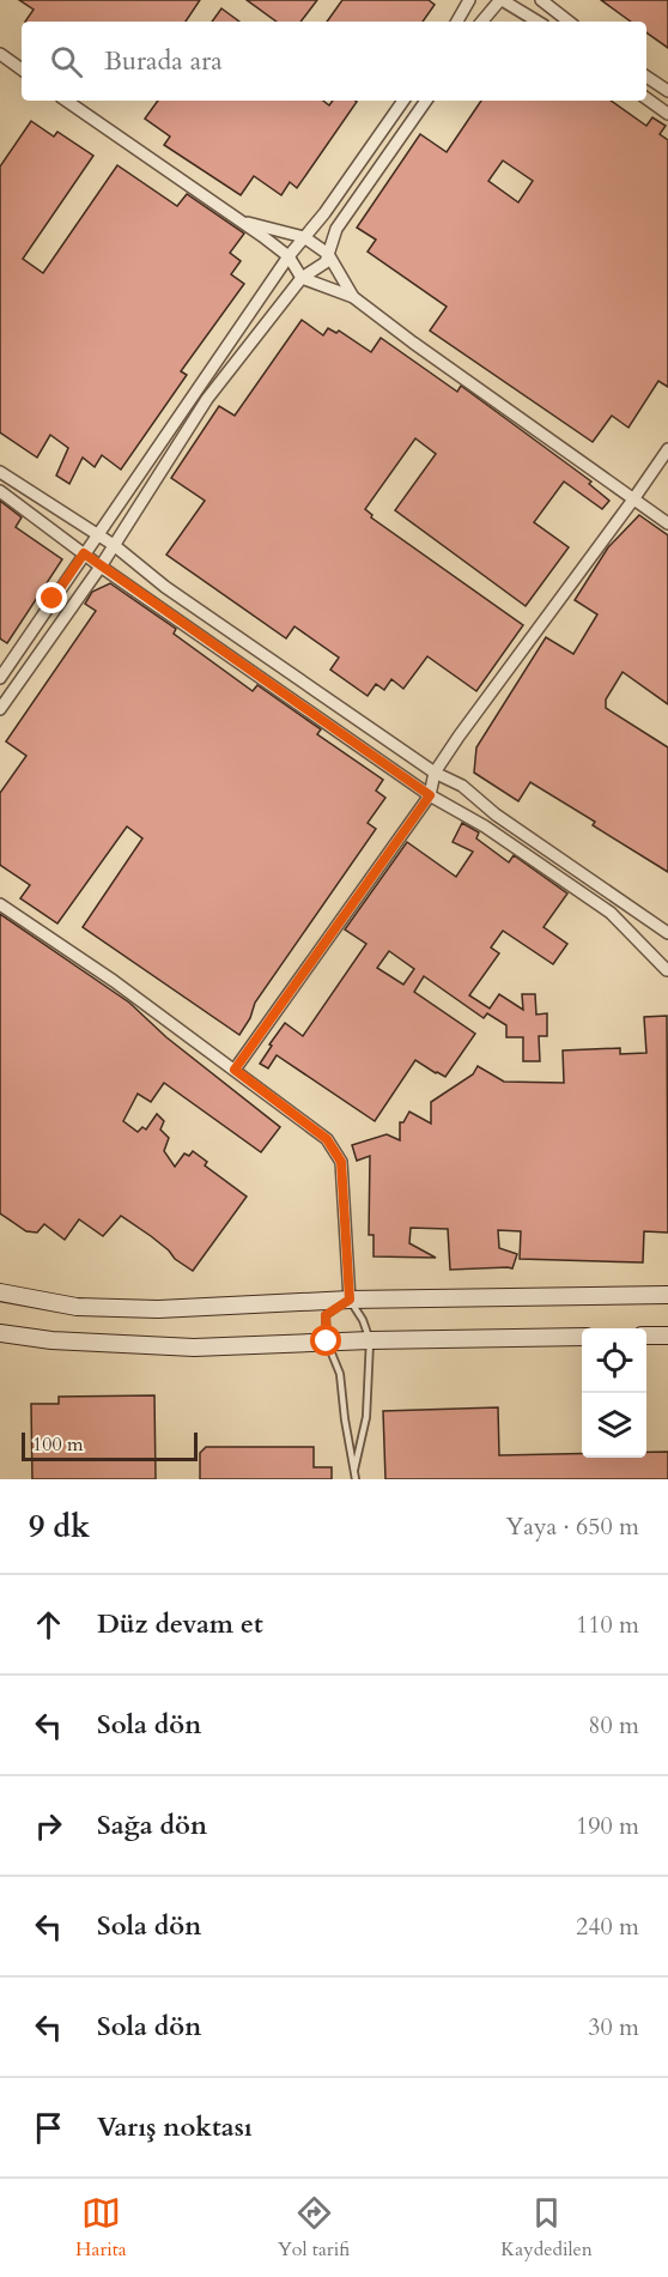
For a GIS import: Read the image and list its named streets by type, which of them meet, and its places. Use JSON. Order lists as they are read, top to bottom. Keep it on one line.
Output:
{"scale_bar":"100 m","page":{"search":"Burada ara","scale":"100 m","heading":["9 dk","Yaya · 650 m"],"list":[["Düz devam et","110 m"],["Sola dön","80 m"],["Sağa dön","190 m"],["Sola dön","240 m"],["Sola dön","30 m"],"Varış noktası"],"nav":["Harita","Yol tarifi","Kaydedilen"]}}
